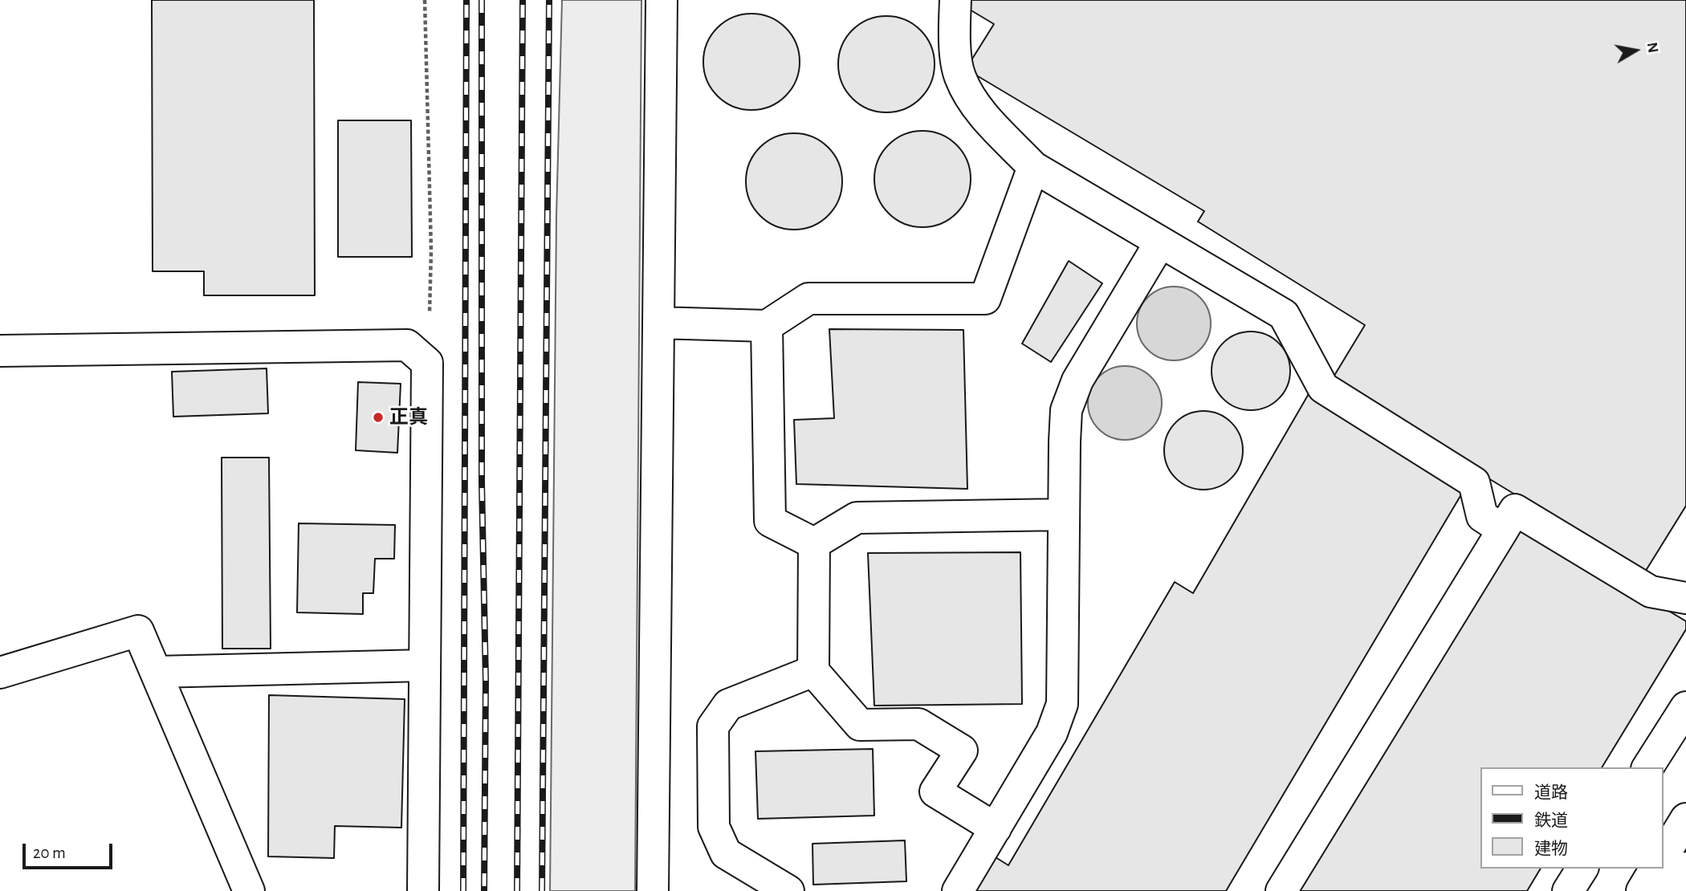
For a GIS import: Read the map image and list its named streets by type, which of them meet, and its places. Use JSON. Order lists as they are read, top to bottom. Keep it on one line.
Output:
{"places":["正真"],"legend":["道路","鉄道","建物"],"scale_bar":"20 m","north":"right"}
